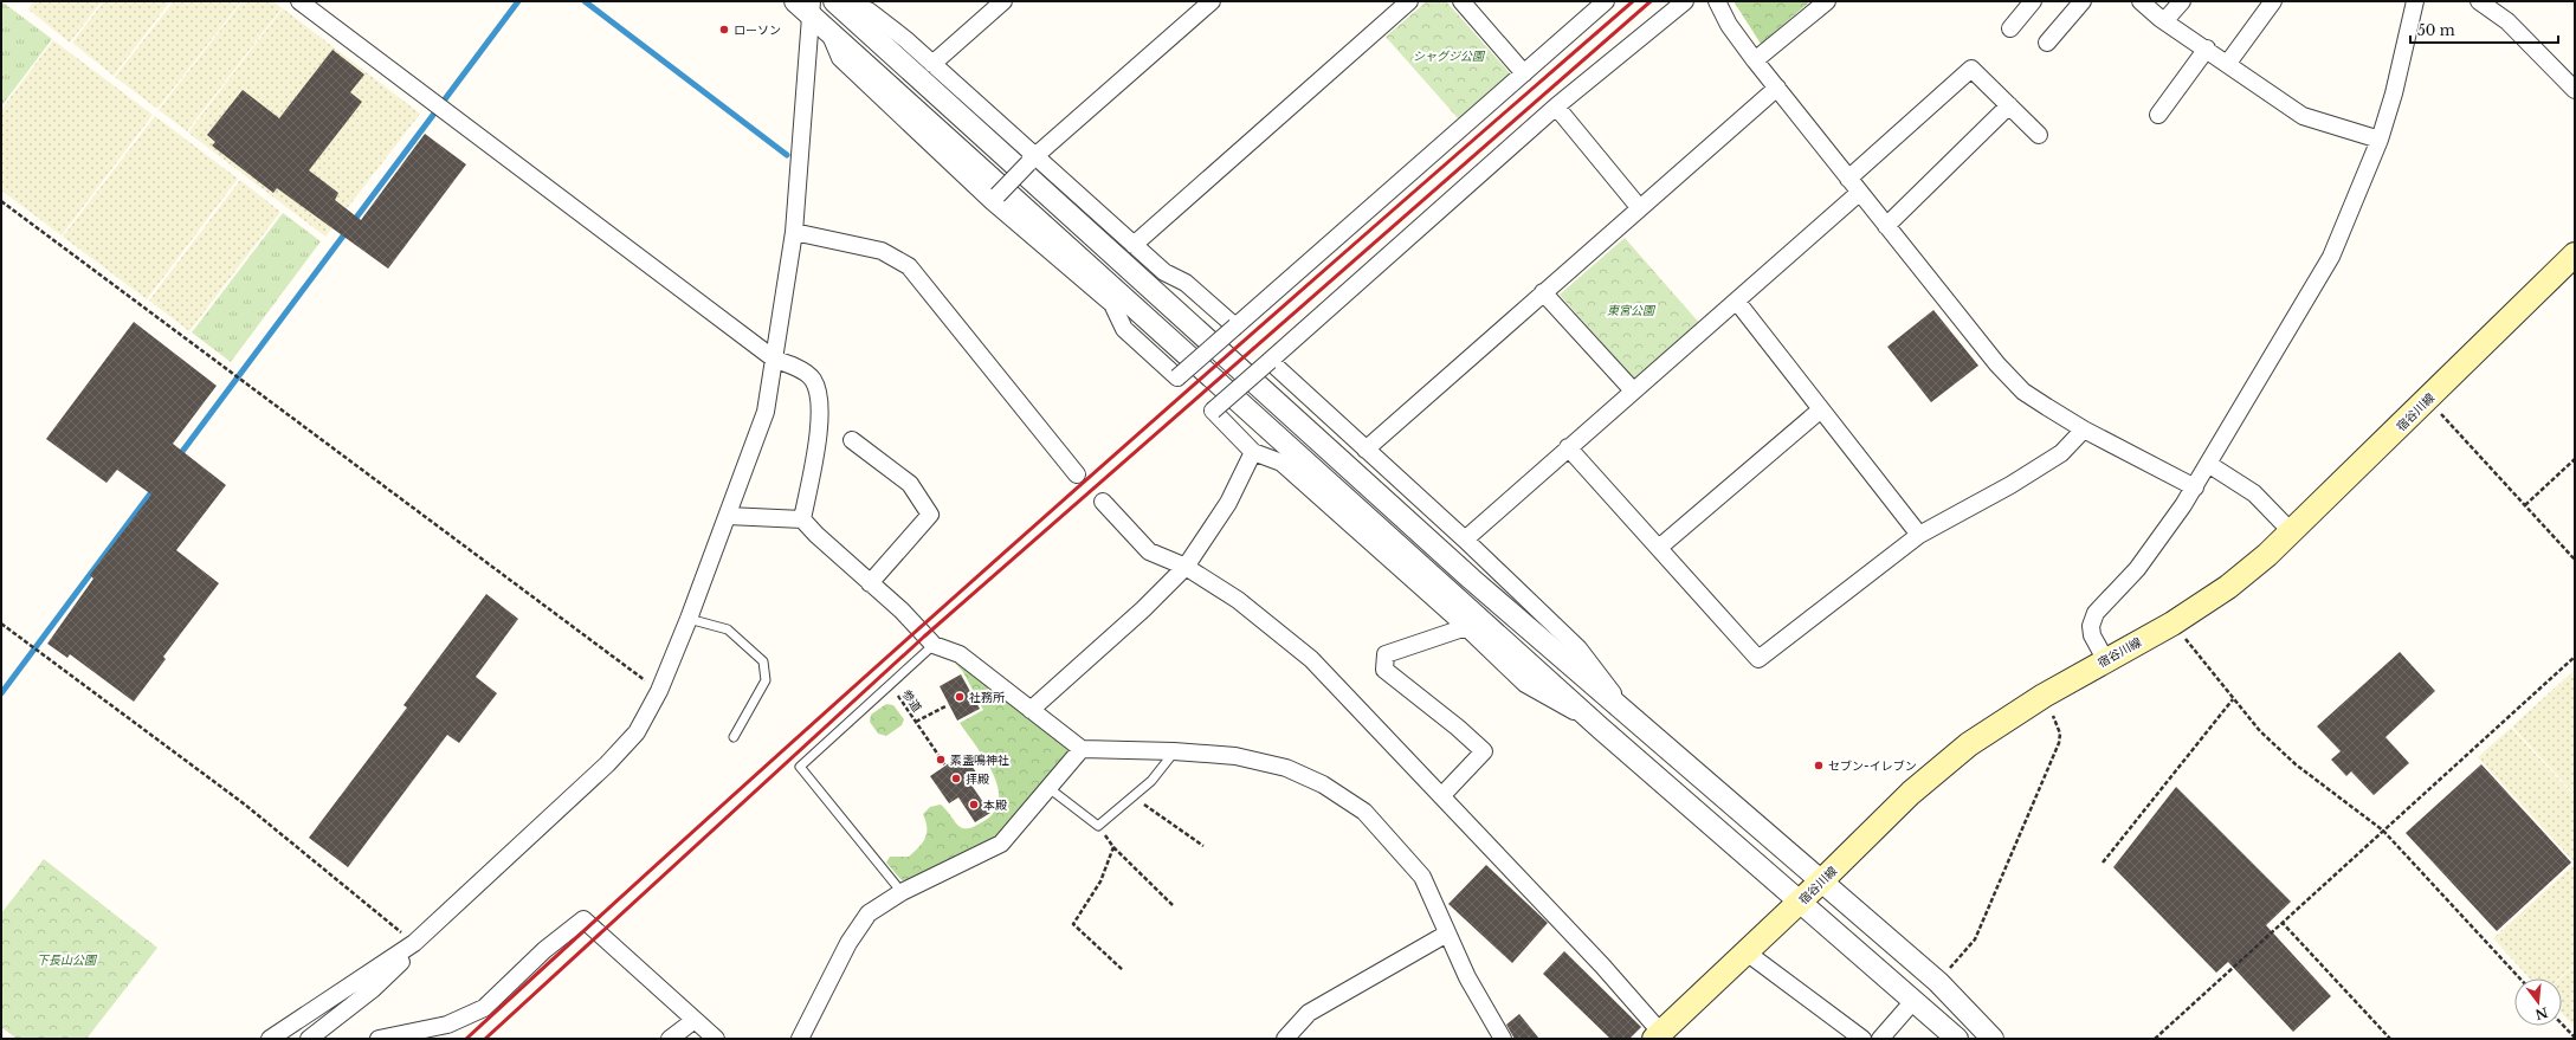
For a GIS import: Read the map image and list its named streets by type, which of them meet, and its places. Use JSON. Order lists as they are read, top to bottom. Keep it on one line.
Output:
{"streets":{"main road":["宿谷川線"],"path":["参道"]},"parks":["シャグジ公園","東宮公園","下長山公園"],"places":["ローソン","社務所","素盞鳴神社","セブン-イレブン","拝殿","本殿"],"scale_bar":"50 m","north":"bottom"}
